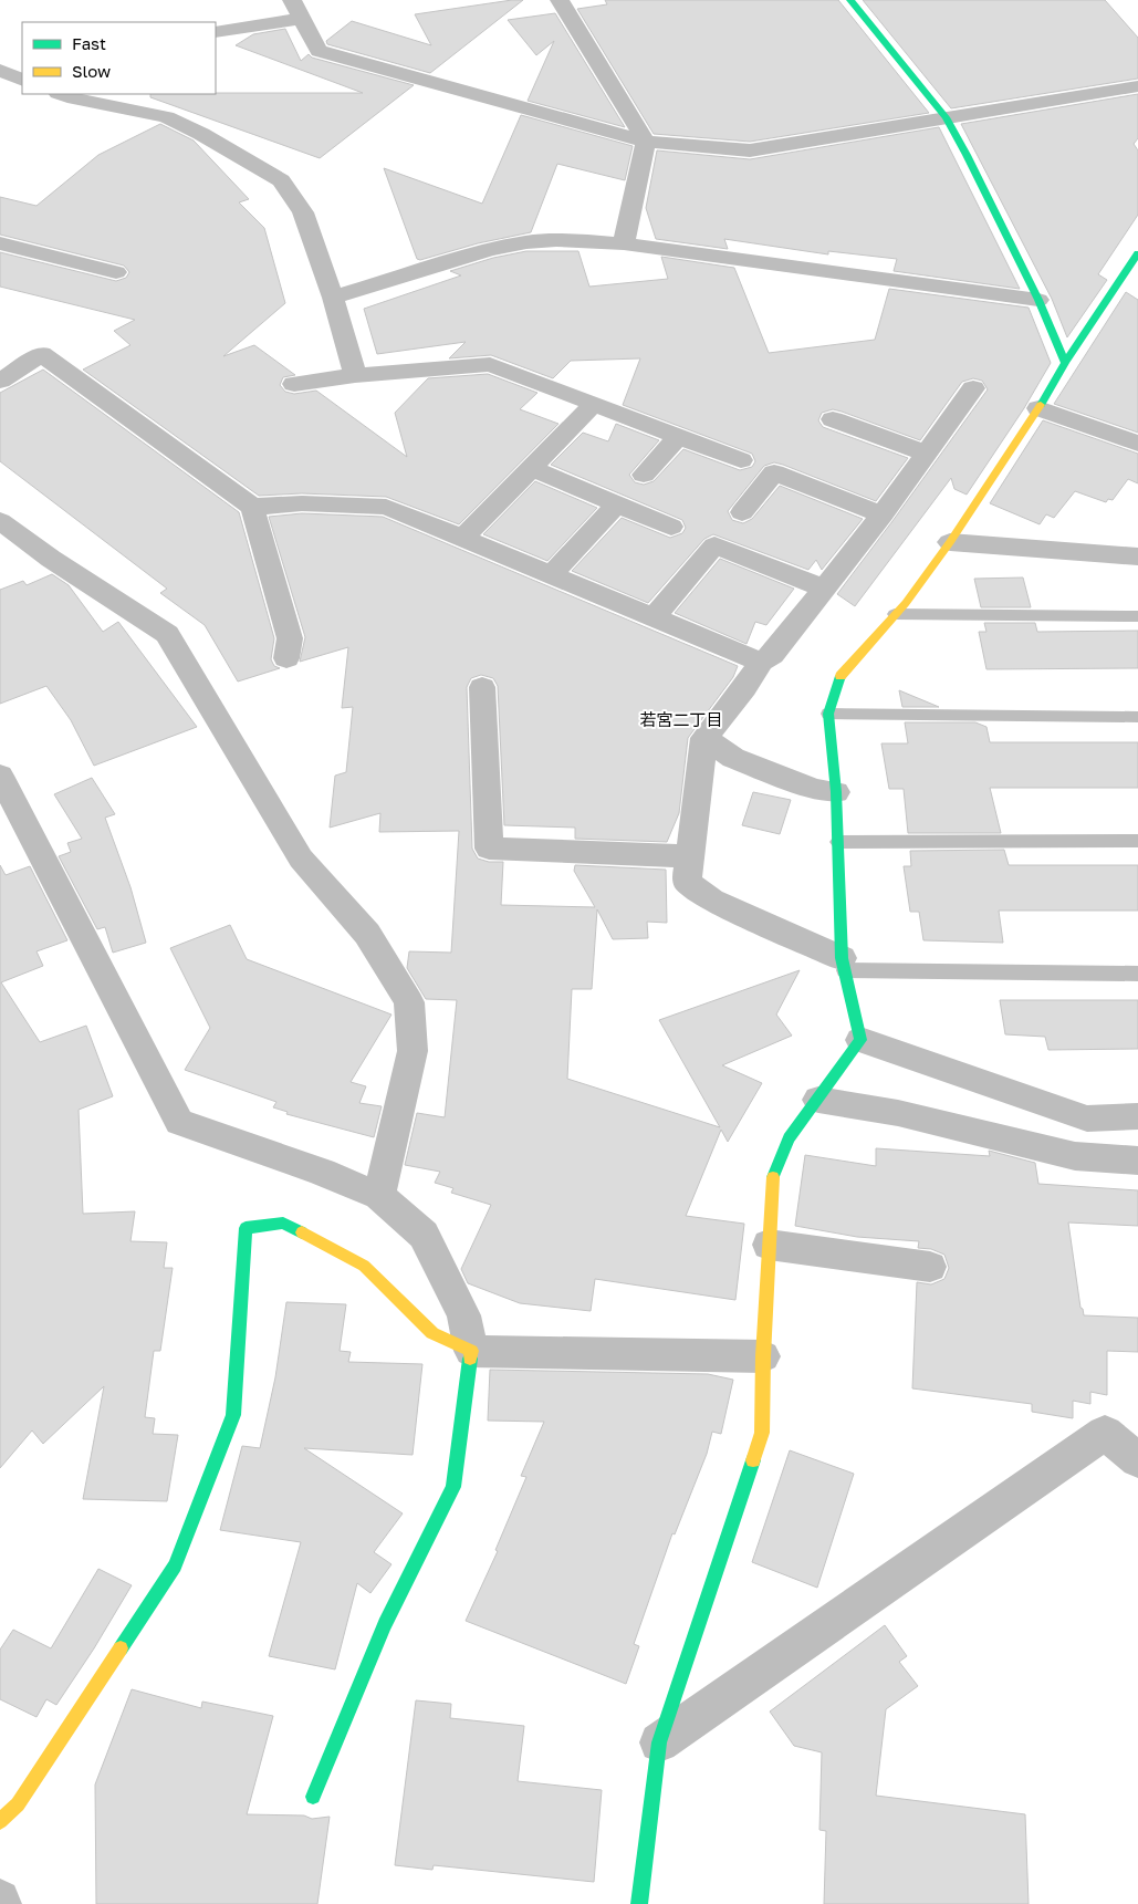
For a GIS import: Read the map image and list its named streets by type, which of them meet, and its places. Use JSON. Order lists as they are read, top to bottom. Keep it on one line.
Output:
{"districts":["若宮二丁目"],"legend":["Fast","Slow"]}
